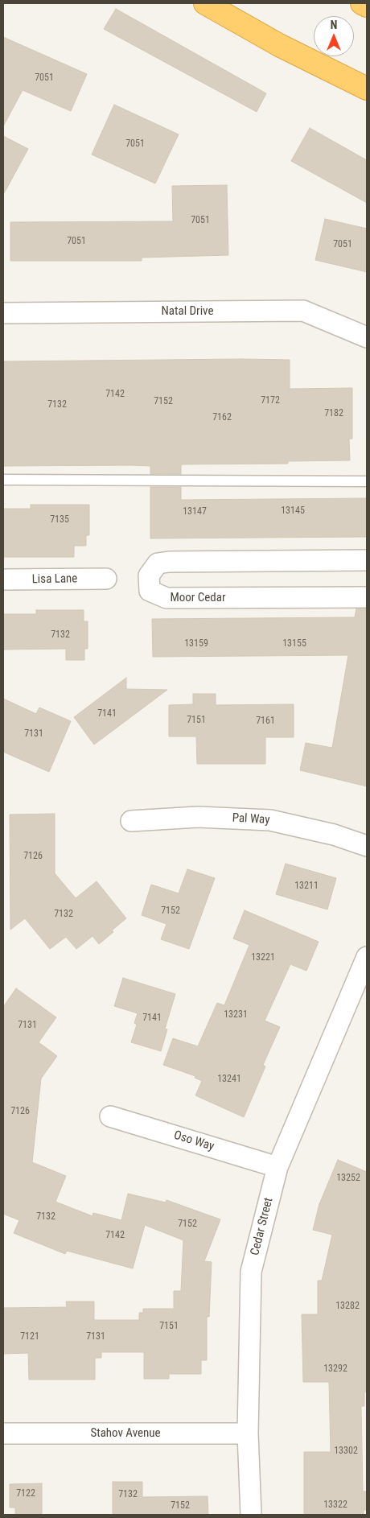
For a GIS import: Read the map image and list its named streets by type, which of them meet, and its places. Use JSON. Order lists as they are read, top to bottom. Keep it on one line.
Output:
{"streets":{"street":["Natal Drive","Lisa Lane","Moor Cedar","Pal Way","Oso Way","Cedar Street","Stahov Avenue"]},"crossings":[["Oso Way","Cedar Street"],["Cedar Street","Stahov Avenue"]],"house_numbers":["7051","7051","7051","7051","7051","7142","7172","7152","7132","7182","7162","13145","13147","7135","7132","13159","13155","7141","7151","7161","7131","7126","13211","7152","7132","13221","13231","7141","7131","13241","7126","13252","7132","7152","7142","13282","7151","7121","7131","13292","13302","7122","7132","13322","7152"],"north":"top"}
